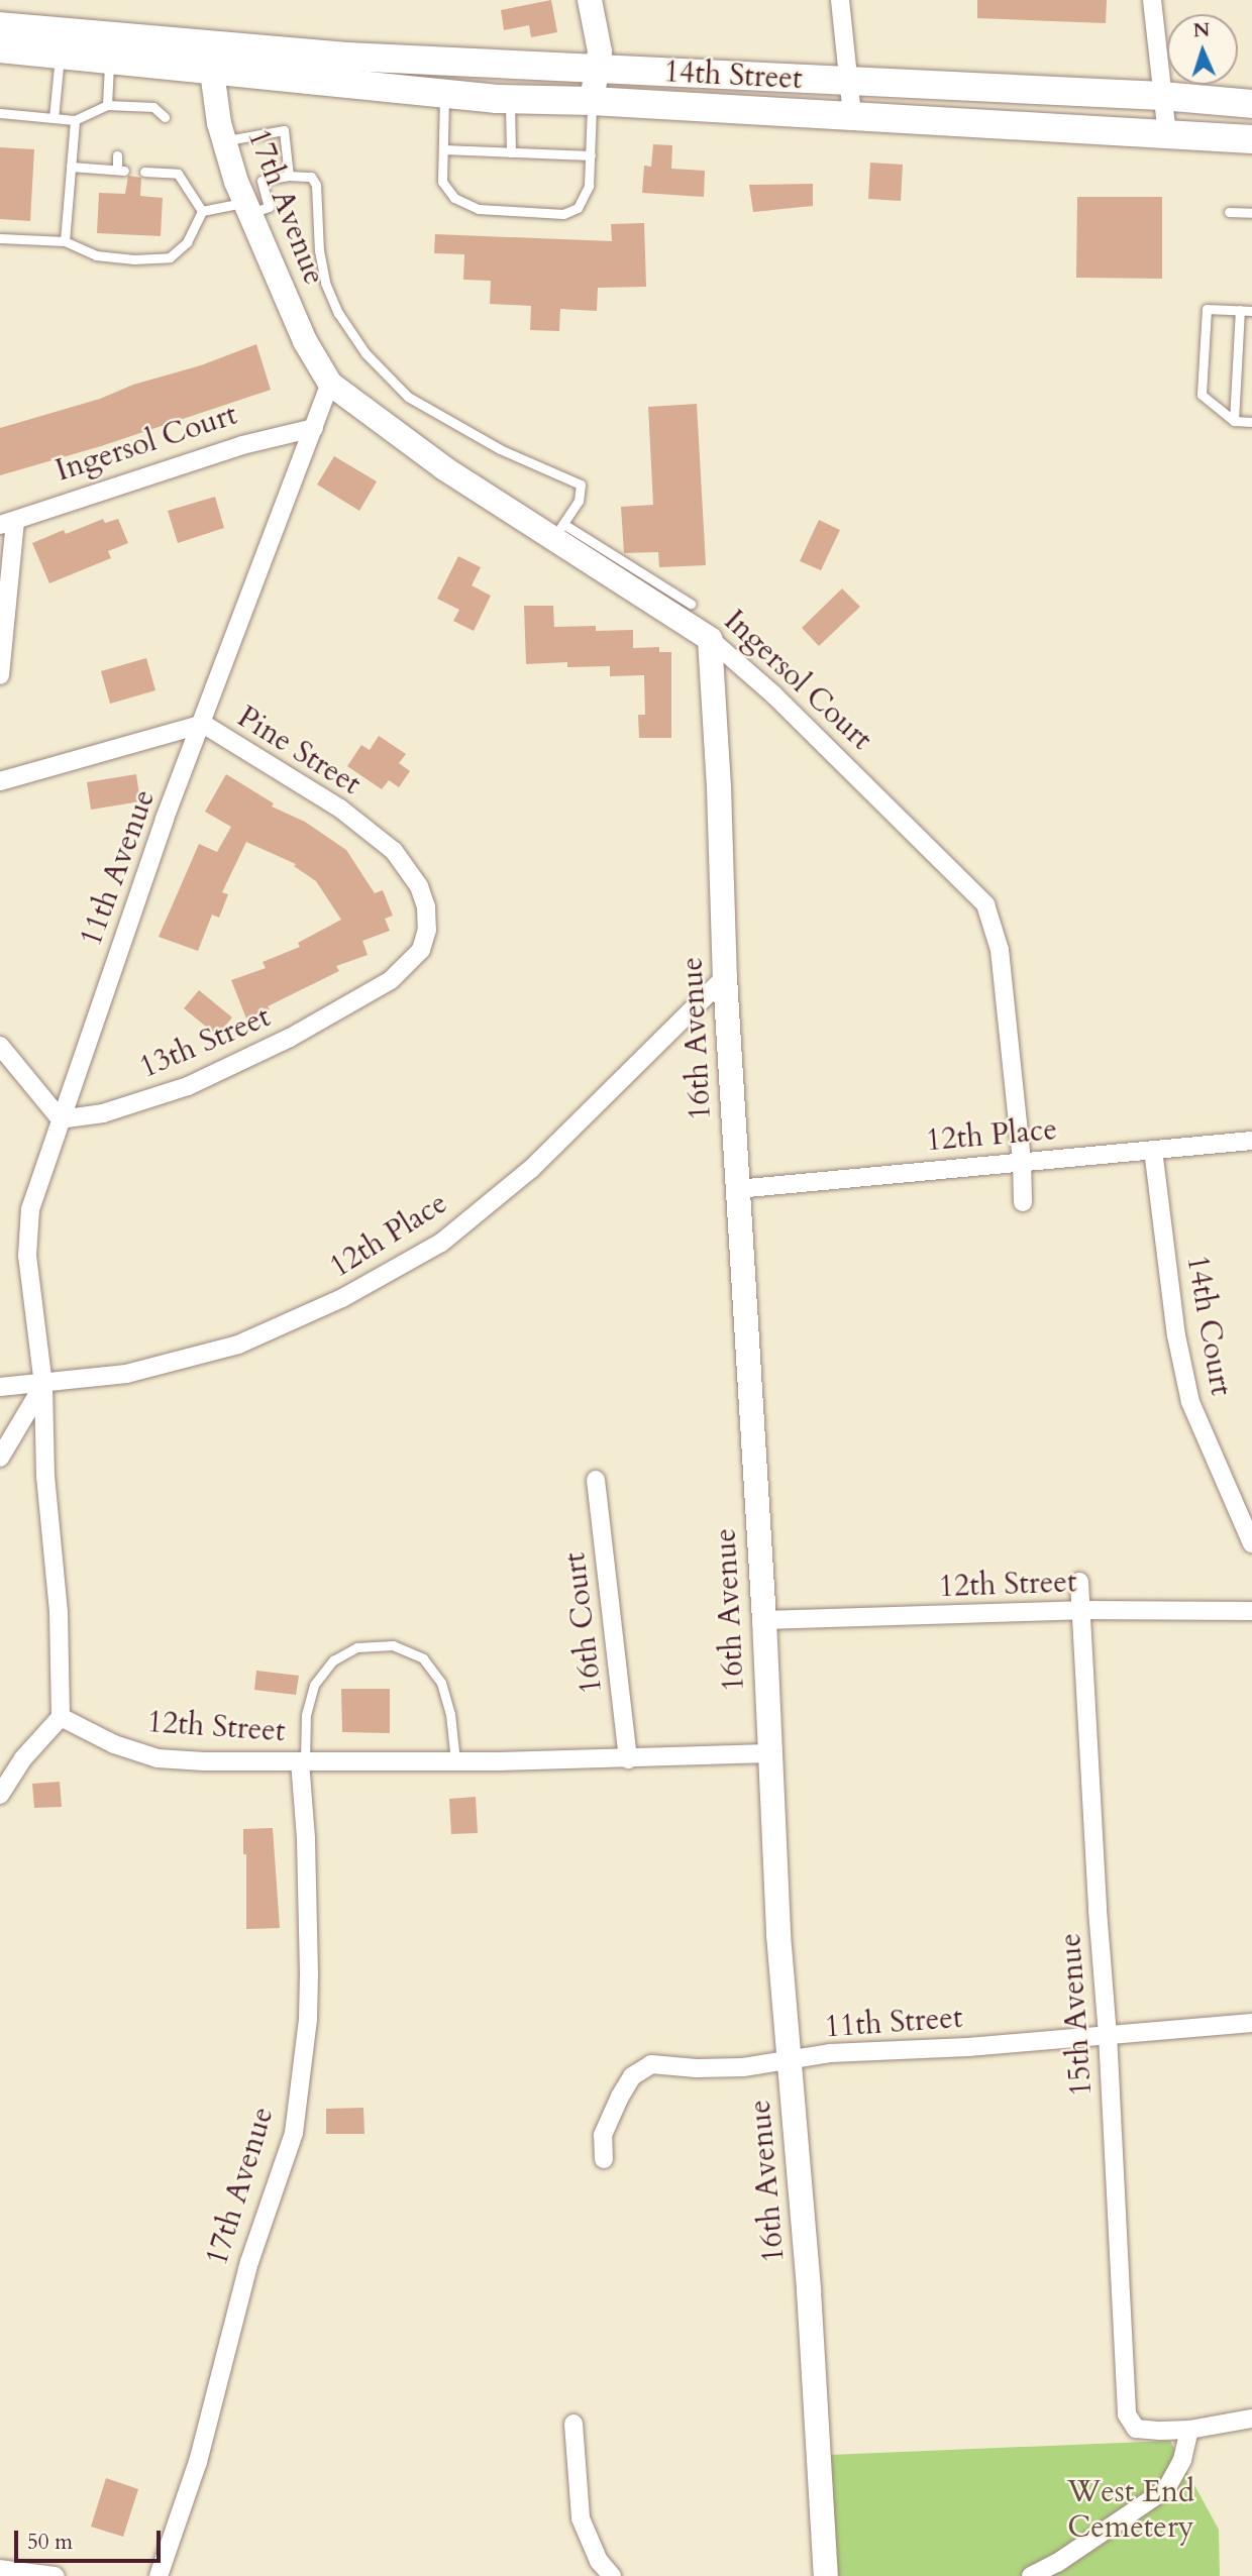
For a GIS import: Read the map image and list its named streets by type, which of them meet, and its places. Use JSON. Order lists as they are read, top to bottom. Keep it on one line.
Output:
{"streets":{"main road":["14th Street"],"street":["17th Avenue","Ingersol Court","Pine Street","11th Avenue","16th Avenue","13th Street","12th Place","14th Court","12th Street","16th Court","15th Avenue","11th Street"]},"crossings":[["14th Street","17th Avenue"],["17th Avenue","Ingersol Court"],["17th Avenue","11th Avenue"],["17th Avenue","12th Street"],["Ingersol Court","11th Avenue"],["Ingersol Court","16th Avenue"],["Ingersol Court","12th Place"],["Pine Street","11th Avenue"],["Pine Street","13th Street"],["11th Avenue","13th Street"],["11th Avenue","12th Place"],["16th Avenue","12th Place"],["16th Avenue","12th Street"],["16th Avenue","11th Street"],["12th Place","14th Court"],["12th Street","16th Court"],["12th Street","15th Avenue"],["15th Avenue","11th Street"]],"parks":["West End Cemetery"],"scale_bar":"50 m","north":"top"}
